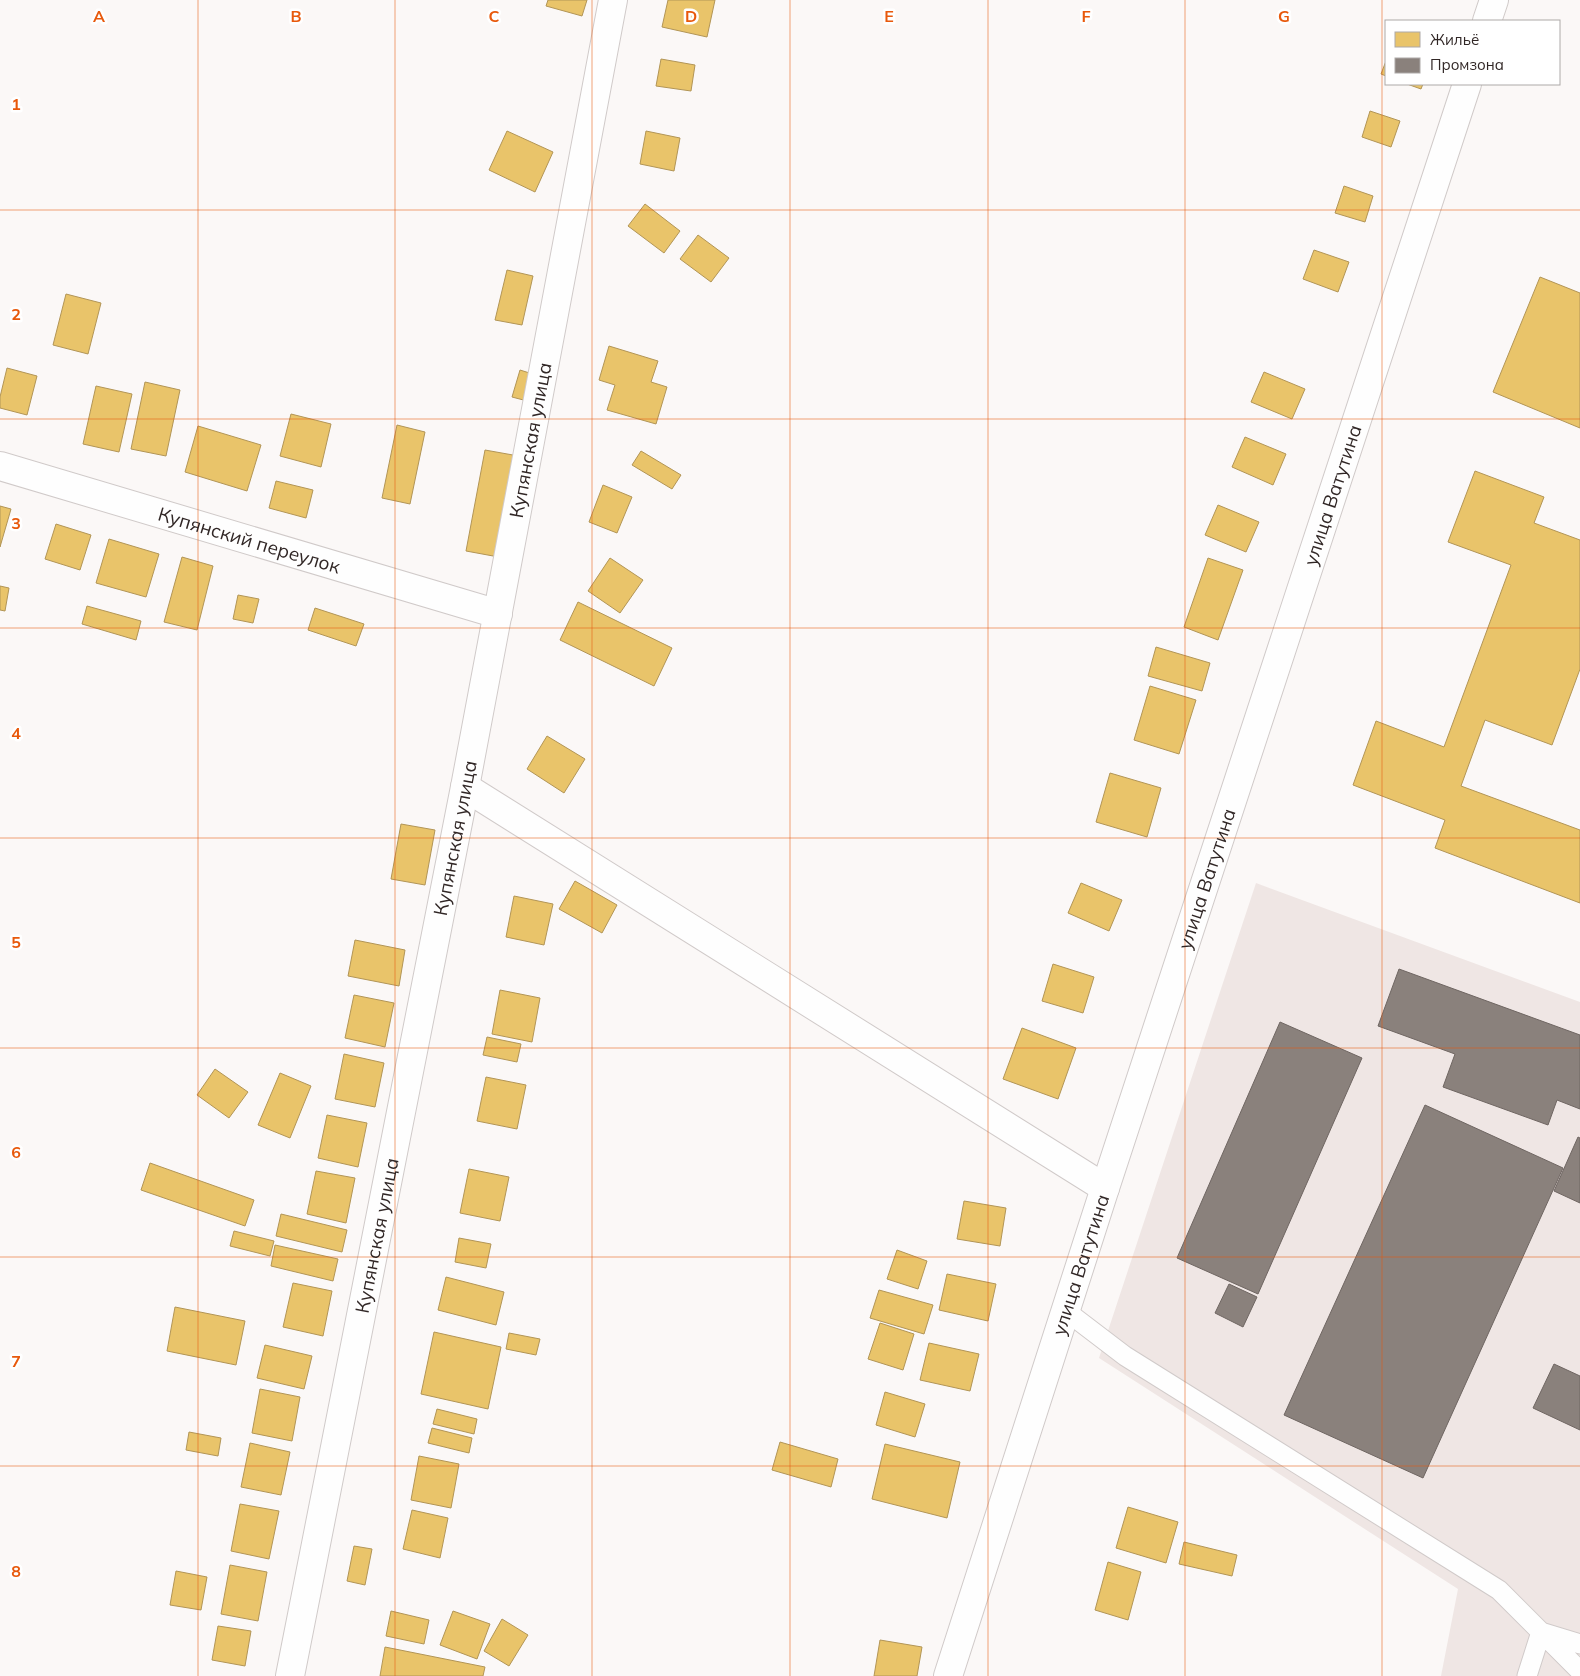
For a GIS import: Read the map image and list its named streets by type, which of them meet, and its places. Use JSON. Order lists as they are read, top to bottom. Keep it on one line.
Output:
{"streets":{"street":["Купянская улица","улица Ватутина","Купянский переулок"]},"crossings":[["Купянская улица","Купянский переулок"]],"legend":["Жильё","Промзона"],"grid":{"columns":["A","B","C","D","E","F","G"],"rows":["1","2","3","4","5","6","7","8"]}}
